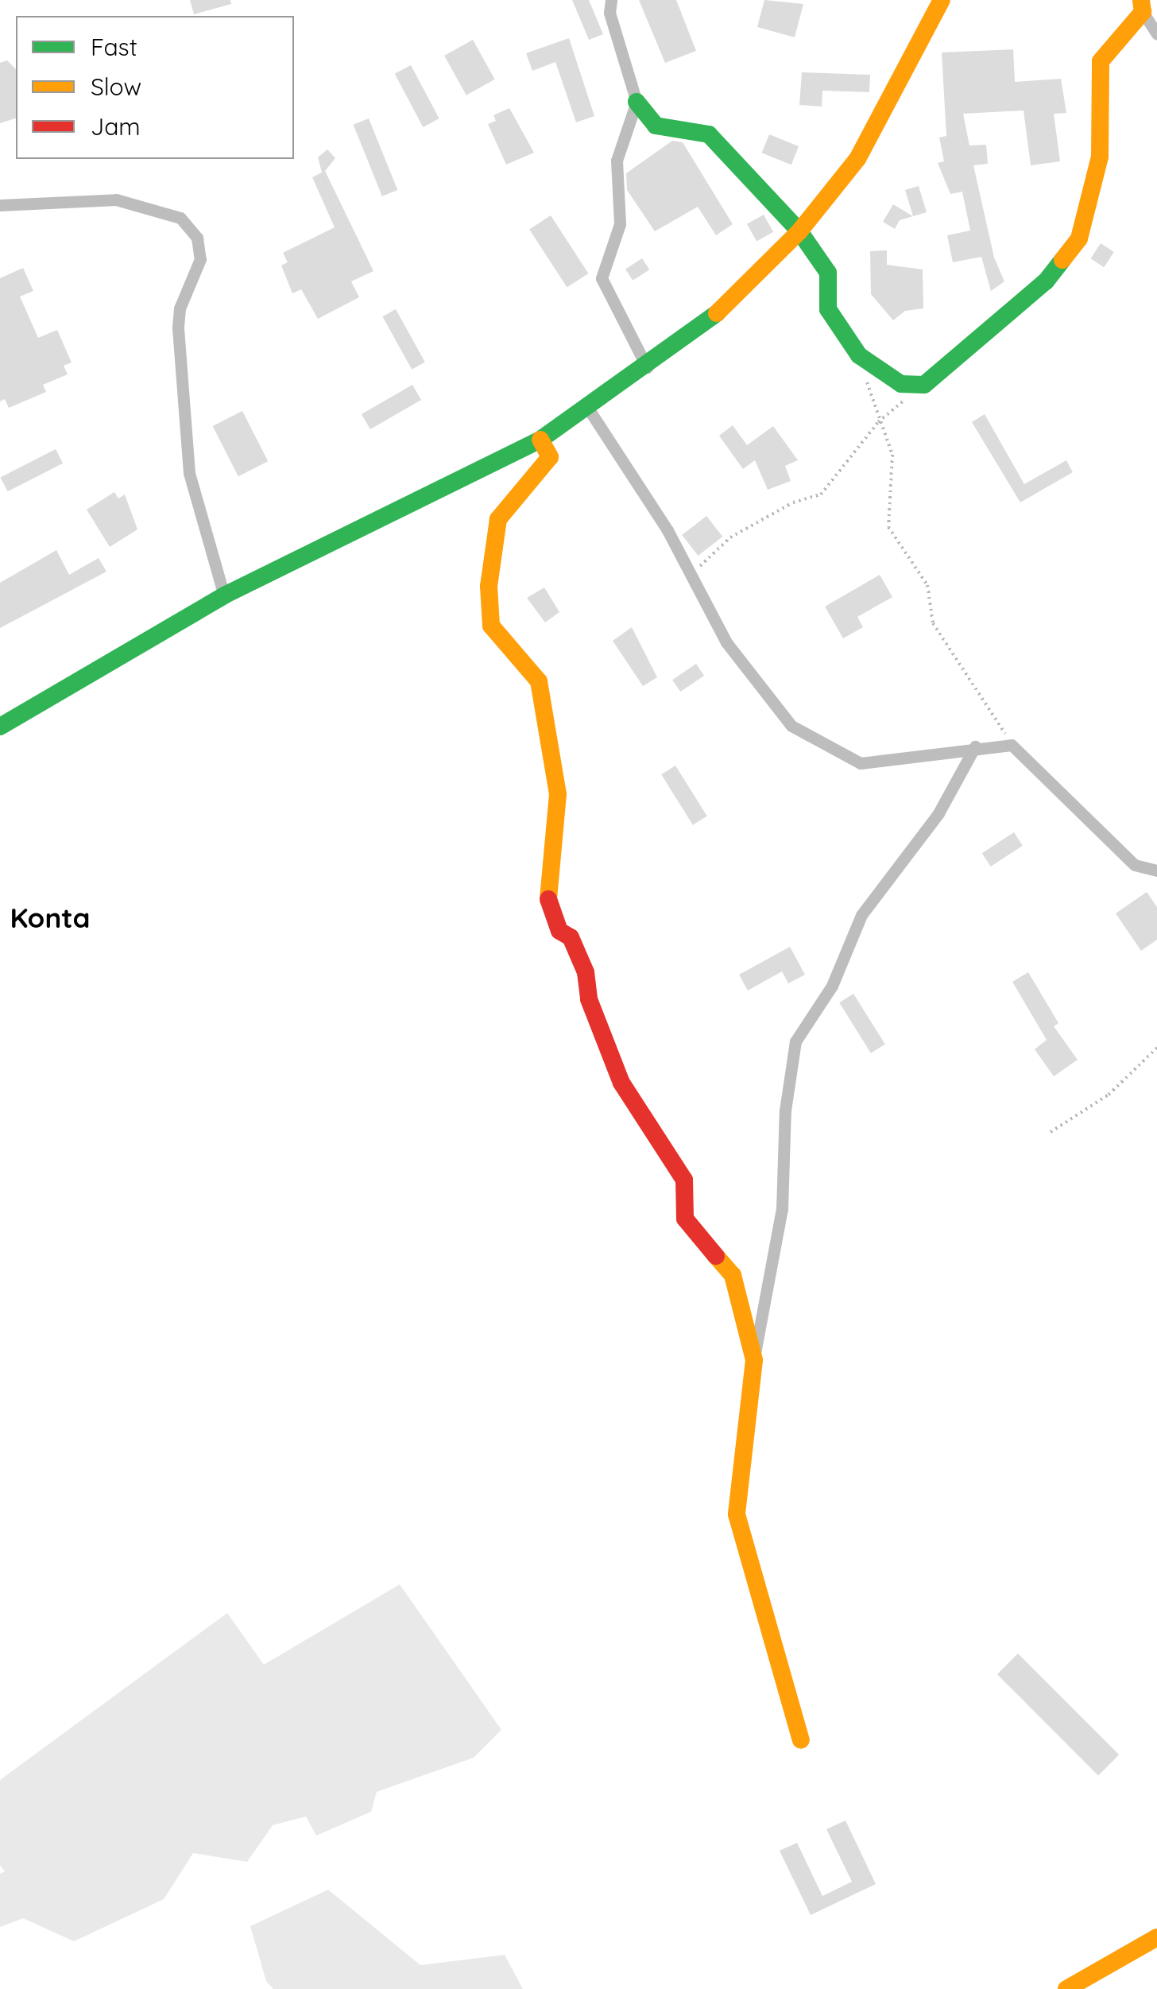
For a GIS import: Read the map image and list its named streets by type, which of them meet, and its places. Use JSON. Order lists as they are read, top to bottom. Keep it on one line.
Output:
{"districts":["Konta"],"legend":["Fast","Slow","Jam"]}
